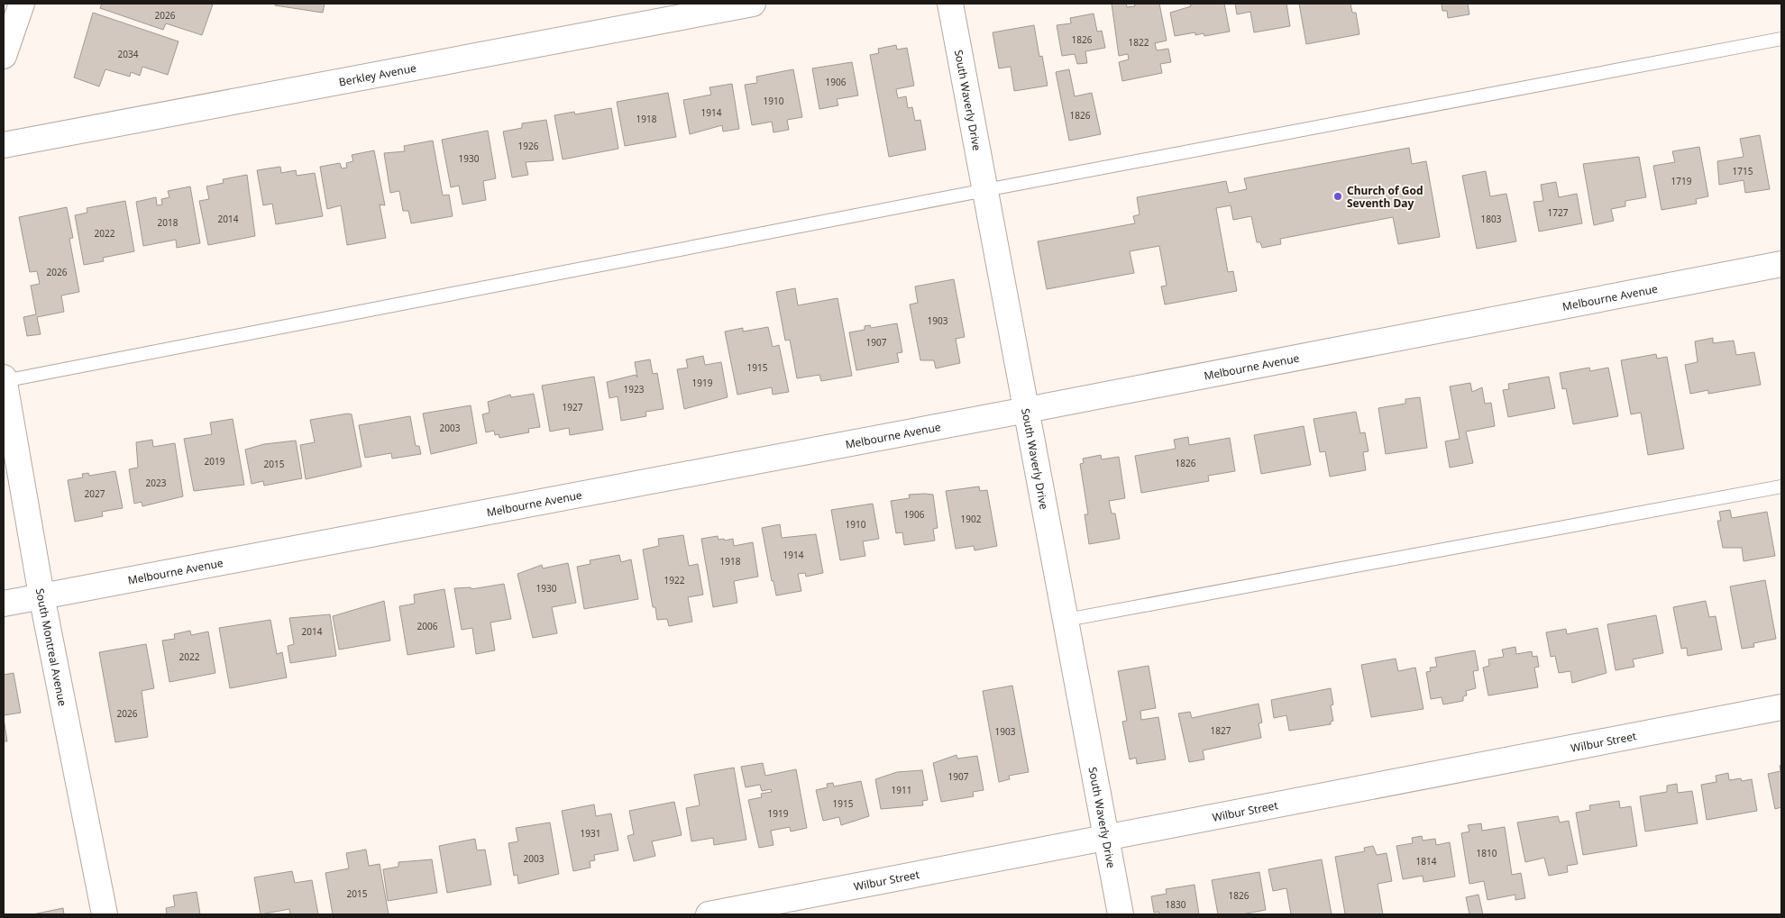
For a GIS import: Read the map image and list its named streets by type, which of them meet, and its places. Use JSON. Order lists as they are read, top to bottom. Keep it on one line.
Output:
{"streets":{"street":["Berkley Avenue","South Waverly Drive","Melbourne Avenue","South Montreal Avenue","Wilbur Street"]},"crossings":[["South Waverly Drive","Melbourne Avenue"],["South Waverly Drive","Wilbur Street"],["Melbourne Avenue","South Montreal Avenue"]],"places":["Church of God Seventh Day"],"house_numbers":["2026","1826","1822","2034","1906","1910","1914","1826","1918","1926","1930","1715","1719","1727","2014","1803","2018","2022","2026","1903","1907","1915","1919","1923","1927","2003","2019","1826","2015","2023","2027","1906","1902","1910","1914","1918","1922","1930","2006","2014","2022","2026","1827","1903","1907","1911","1915","1919","1931","1810","2003","1814","2015","1826","1830"]}
